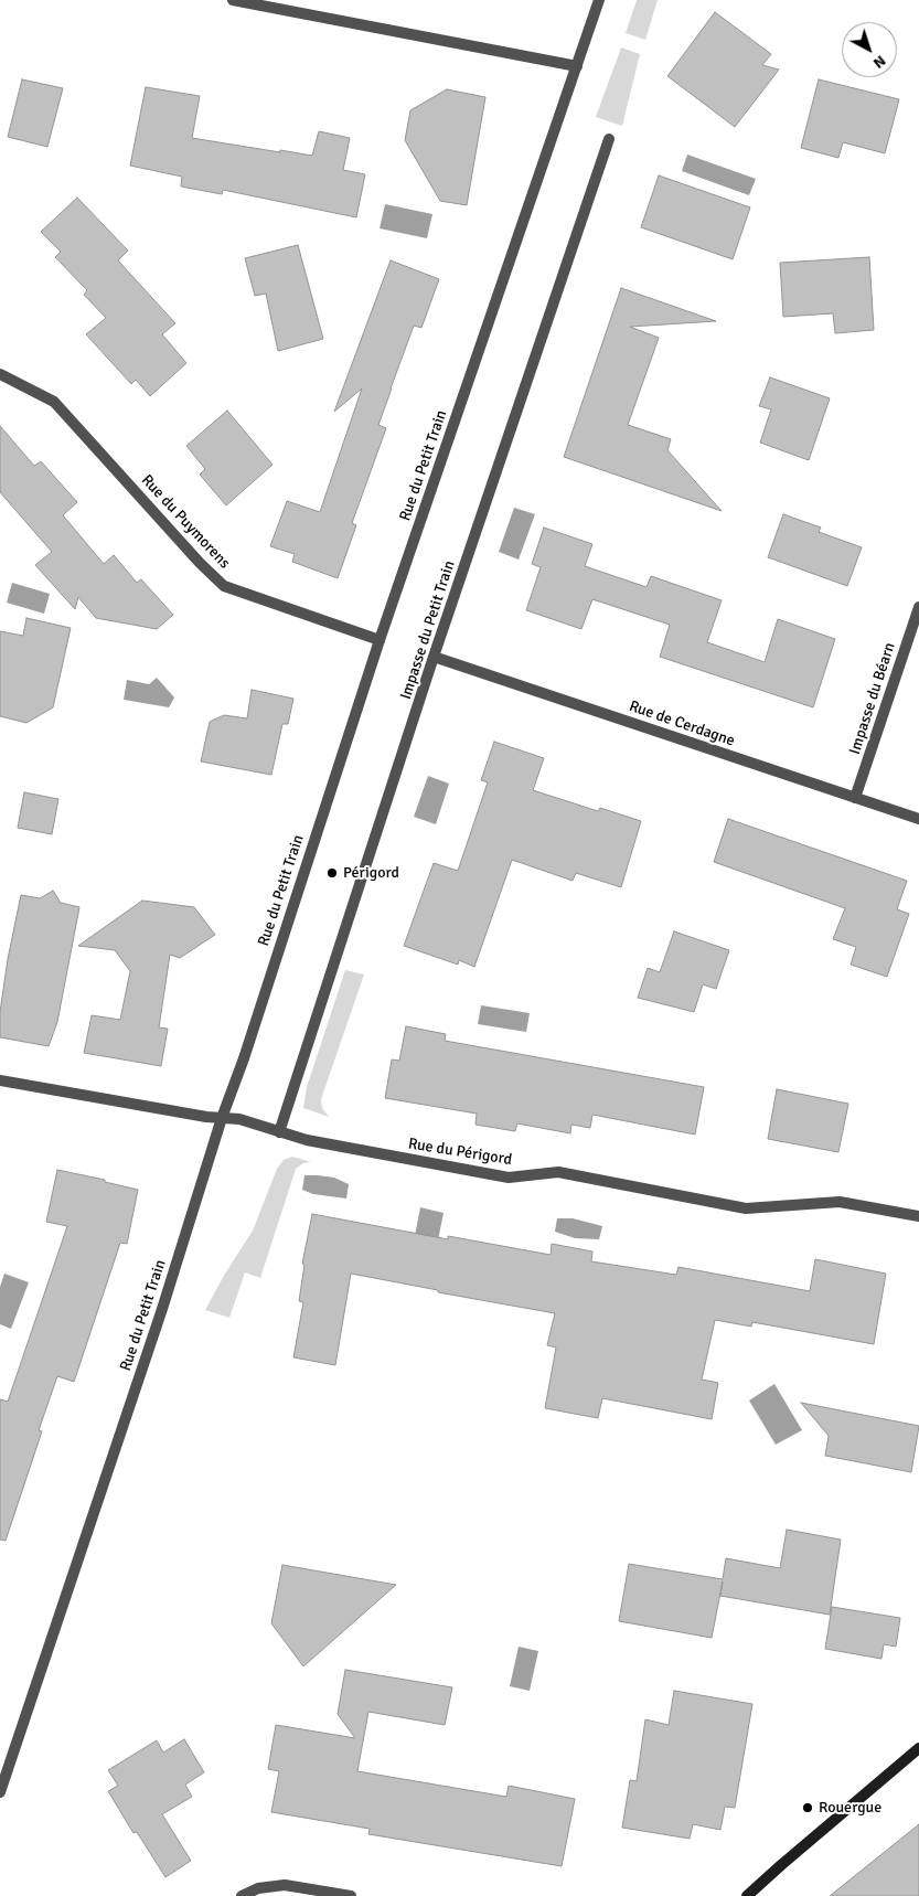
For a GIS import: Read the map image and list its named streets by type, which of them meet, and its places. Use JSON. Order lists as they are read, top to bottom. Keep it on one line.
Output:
{"streets":{"street":["Rue du Petit Train","Rue du Puymorens","Impasse du Petit Train","Impasse du Béarn","Rue de Cerdagne","Rue du Périgord"]},"crossings":[["Rue du Petit Train","Rue du Puymorens"],["Rue du Petit Train","Rue du Périgord"],["Impasse du Petit Train","Rue de Cerdagne"],["Impasse du Petit Train","Rue du Périgord"],["Impasse du Béarn","Rue de Cerdagne"]],"places":["Périgord","Rouergue"],"north":"bottom right"}
